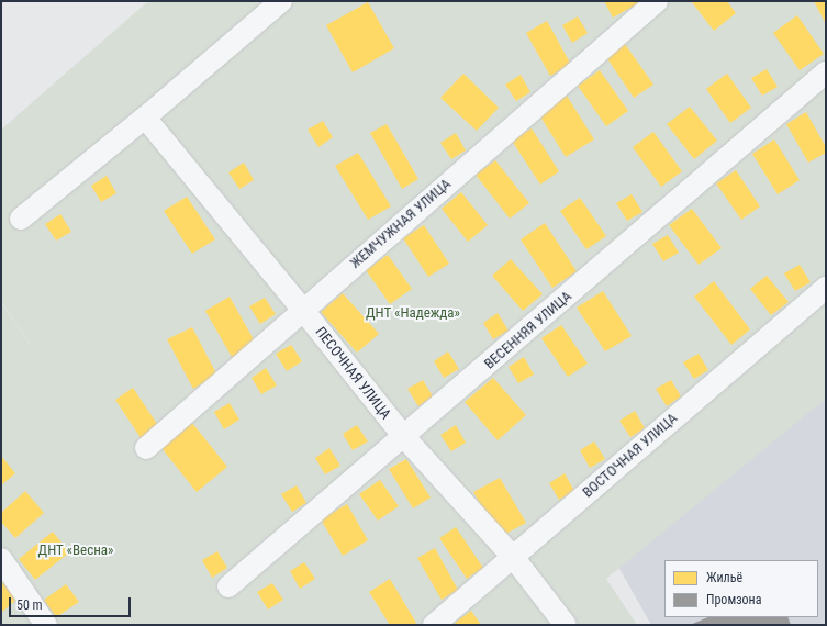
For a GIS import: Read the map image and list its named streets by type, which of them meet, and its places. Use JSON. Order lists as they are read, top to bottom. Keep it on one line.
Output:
{"streets":{"lane":["ЖЕМЧУЖНАЯ УЛИЦА","ВЕСЕННЯЯ УЛИЦА","ПЕСОЧНАЯ УЛИЦА","ВОСТОЧНАЯ УЛИЦА"]},"crossings":[["ЖЕМЧУЖНАЯ УЛИЦА","ПЕСОЧНАЯ УЛИЦА"],["ВЕСЕННЯЯ УЛИЦА","ПЕСОЧНАЯ УЛИЦА"],["ПЕСОЧНАЯ УЛИЦА","ВОСТОЧНАЯ УЛИЦА"]],"parks":["ДНТ «Надежда»","ДНТ «Весна»"],"legend":["Жильё","Промзона"],"scale_bar":"50 m"}
